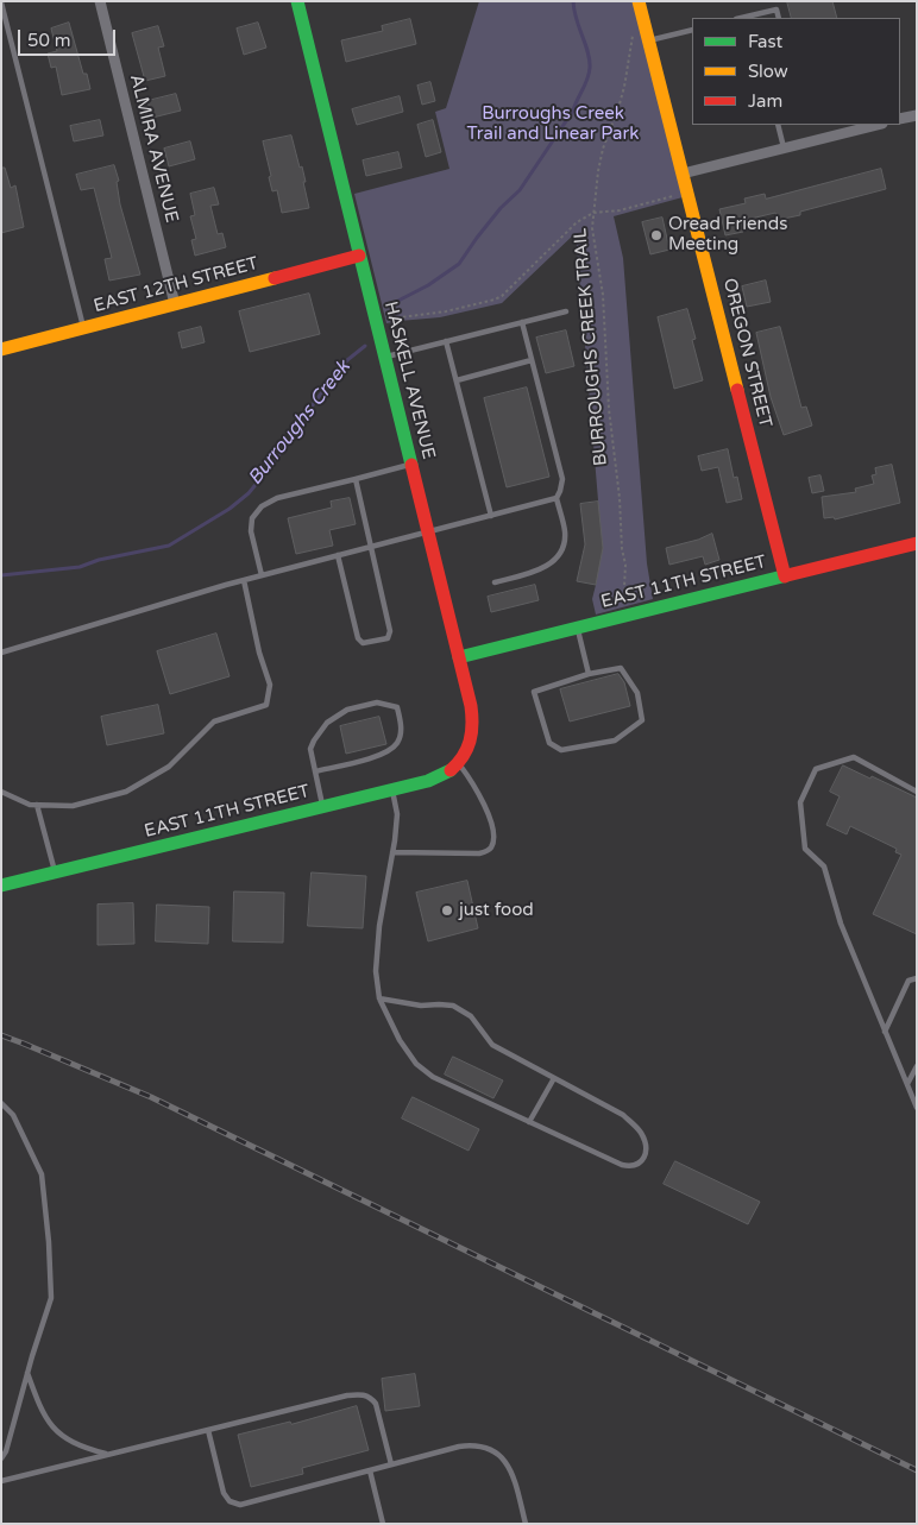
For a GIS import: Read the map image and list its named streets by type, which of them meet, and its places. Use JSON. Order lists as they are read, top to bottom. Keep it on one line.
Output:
{"streets":{"street":["ALMIRA AVENUE","EAST 12TH STREET","OREGON STREET","HASKELL AVENUE","EAST 11TH STREET"],"path":["BURROUGHS CREEK TRAIL"]},"crossings":[["ALMIRA AVENUE","EAST 12TH STREET"],["EAST 12TH STREET","HASKELL AVENUE"],["OREGON STREET","EAST 11TH STREET"],["HASKELL AVENUE","EAST 11TH STREET"]],"water":["Burroughs Creek"],"parks":["Burroughs Creek Trail and Linear Park"],"places":["Oread Friends Meeting","just food"],"legend":["Fast","Slow","Jam"],"scale_bar":"50 m"}
